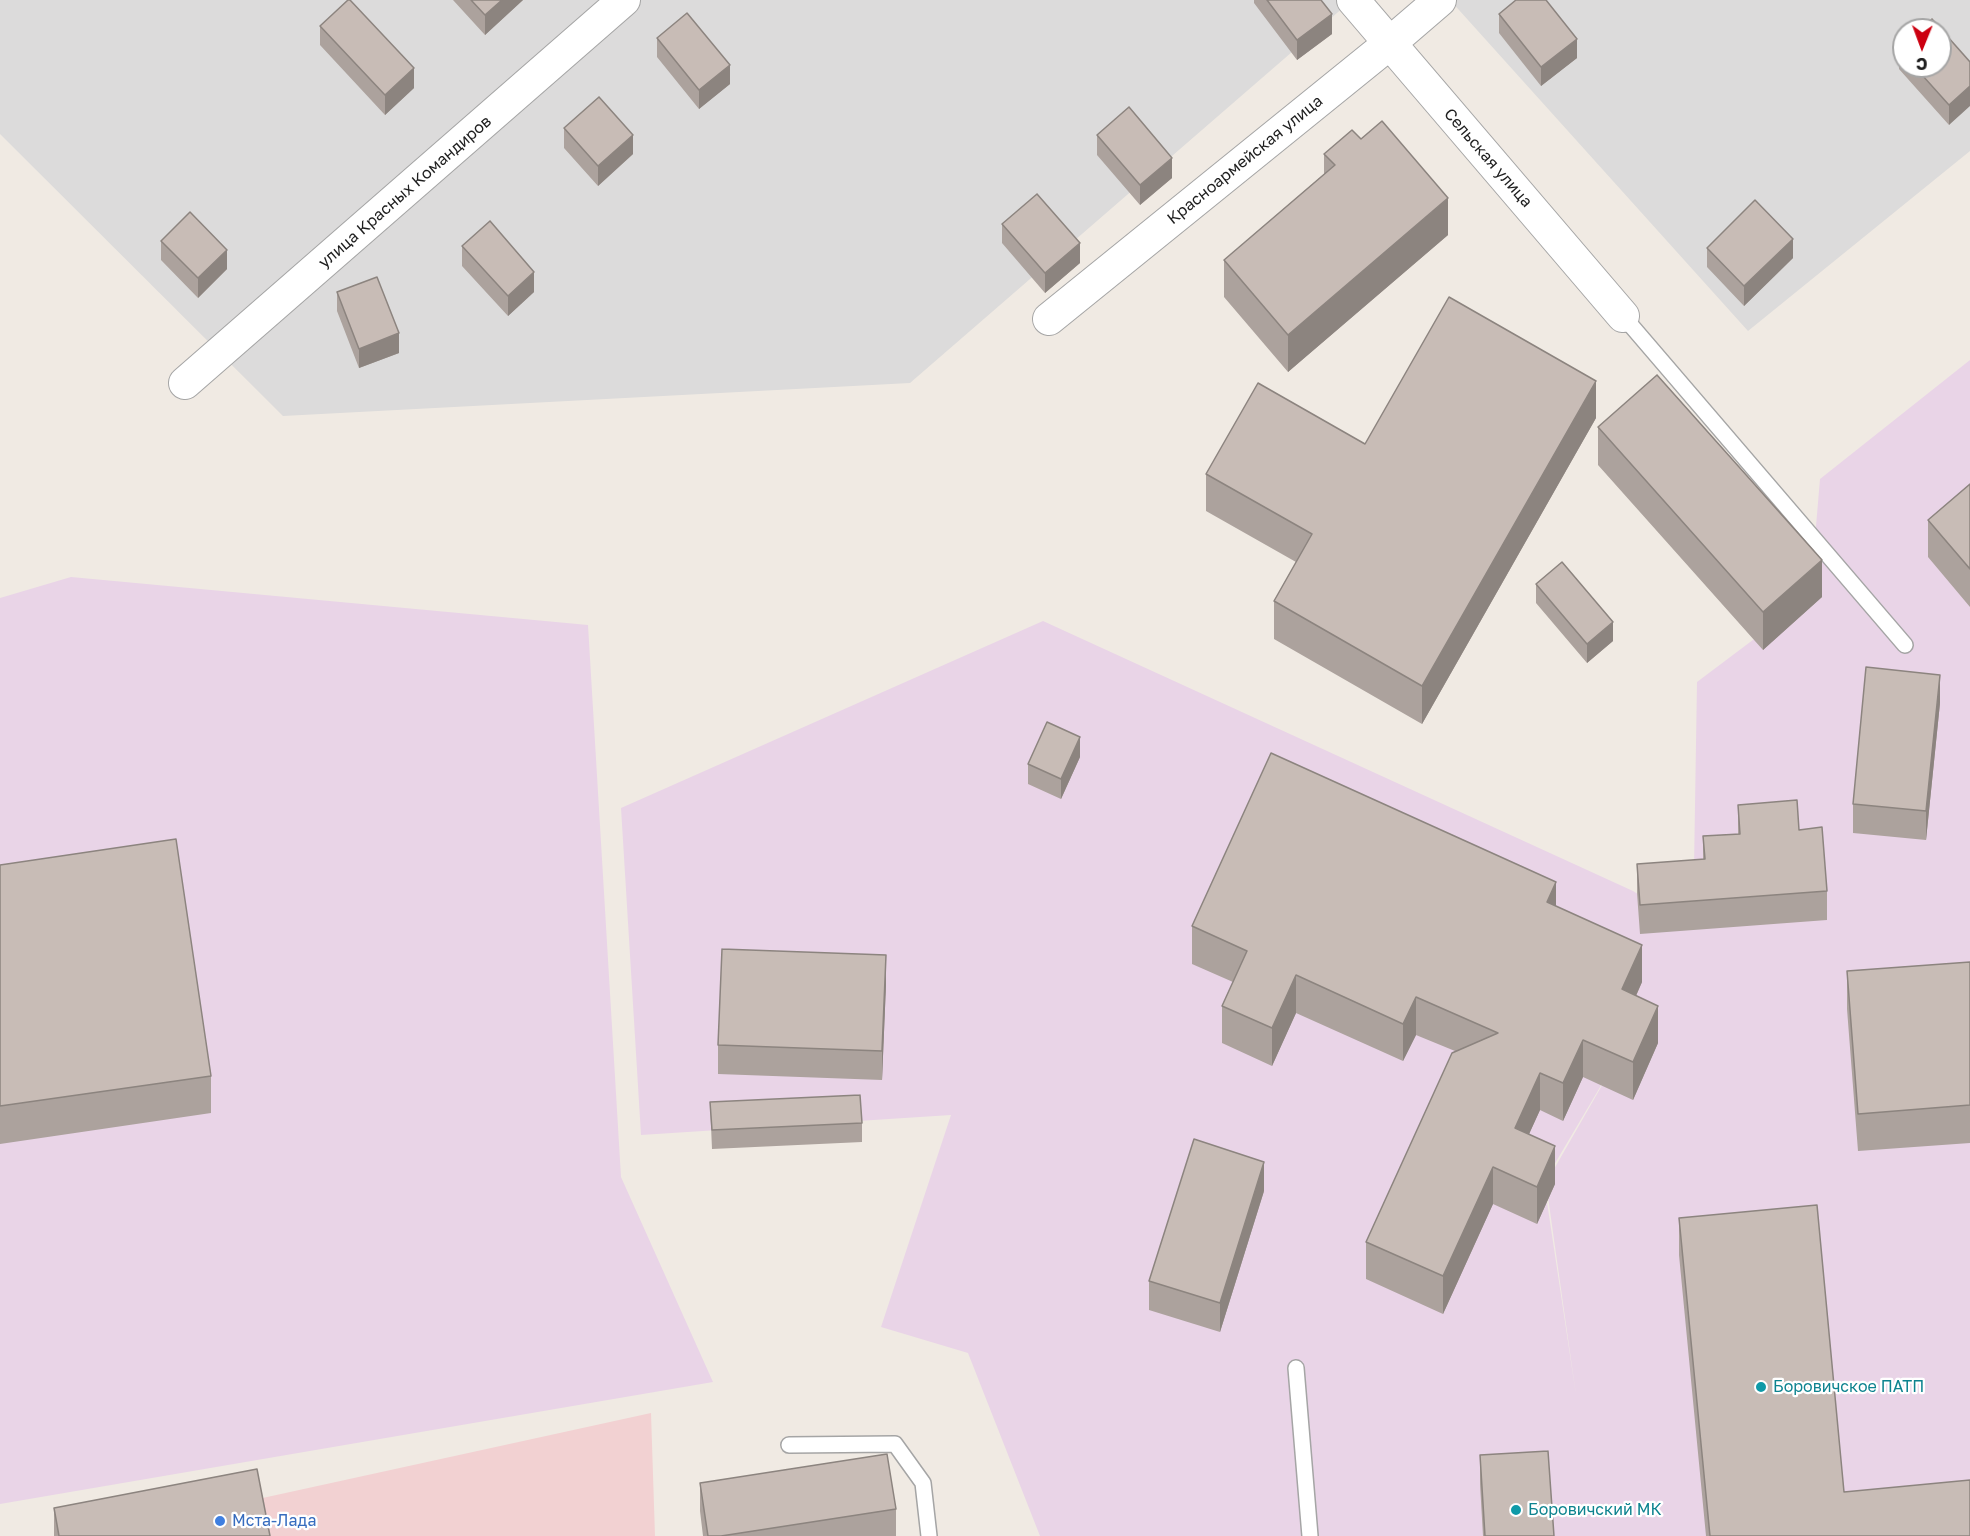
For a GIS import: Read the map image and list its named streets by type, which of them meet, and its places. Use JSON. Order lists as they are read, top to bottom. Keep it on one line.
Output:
{"streets":{"street":["Сельская улица","Красноармейская улица","улица Красных Командиров"]},"crossings":[["Сельская улица","Красноармейская улица"]],"places":["Боровичское ПАТП","Боровичский МК","Мста-Лада"],"north":"bottom"}
